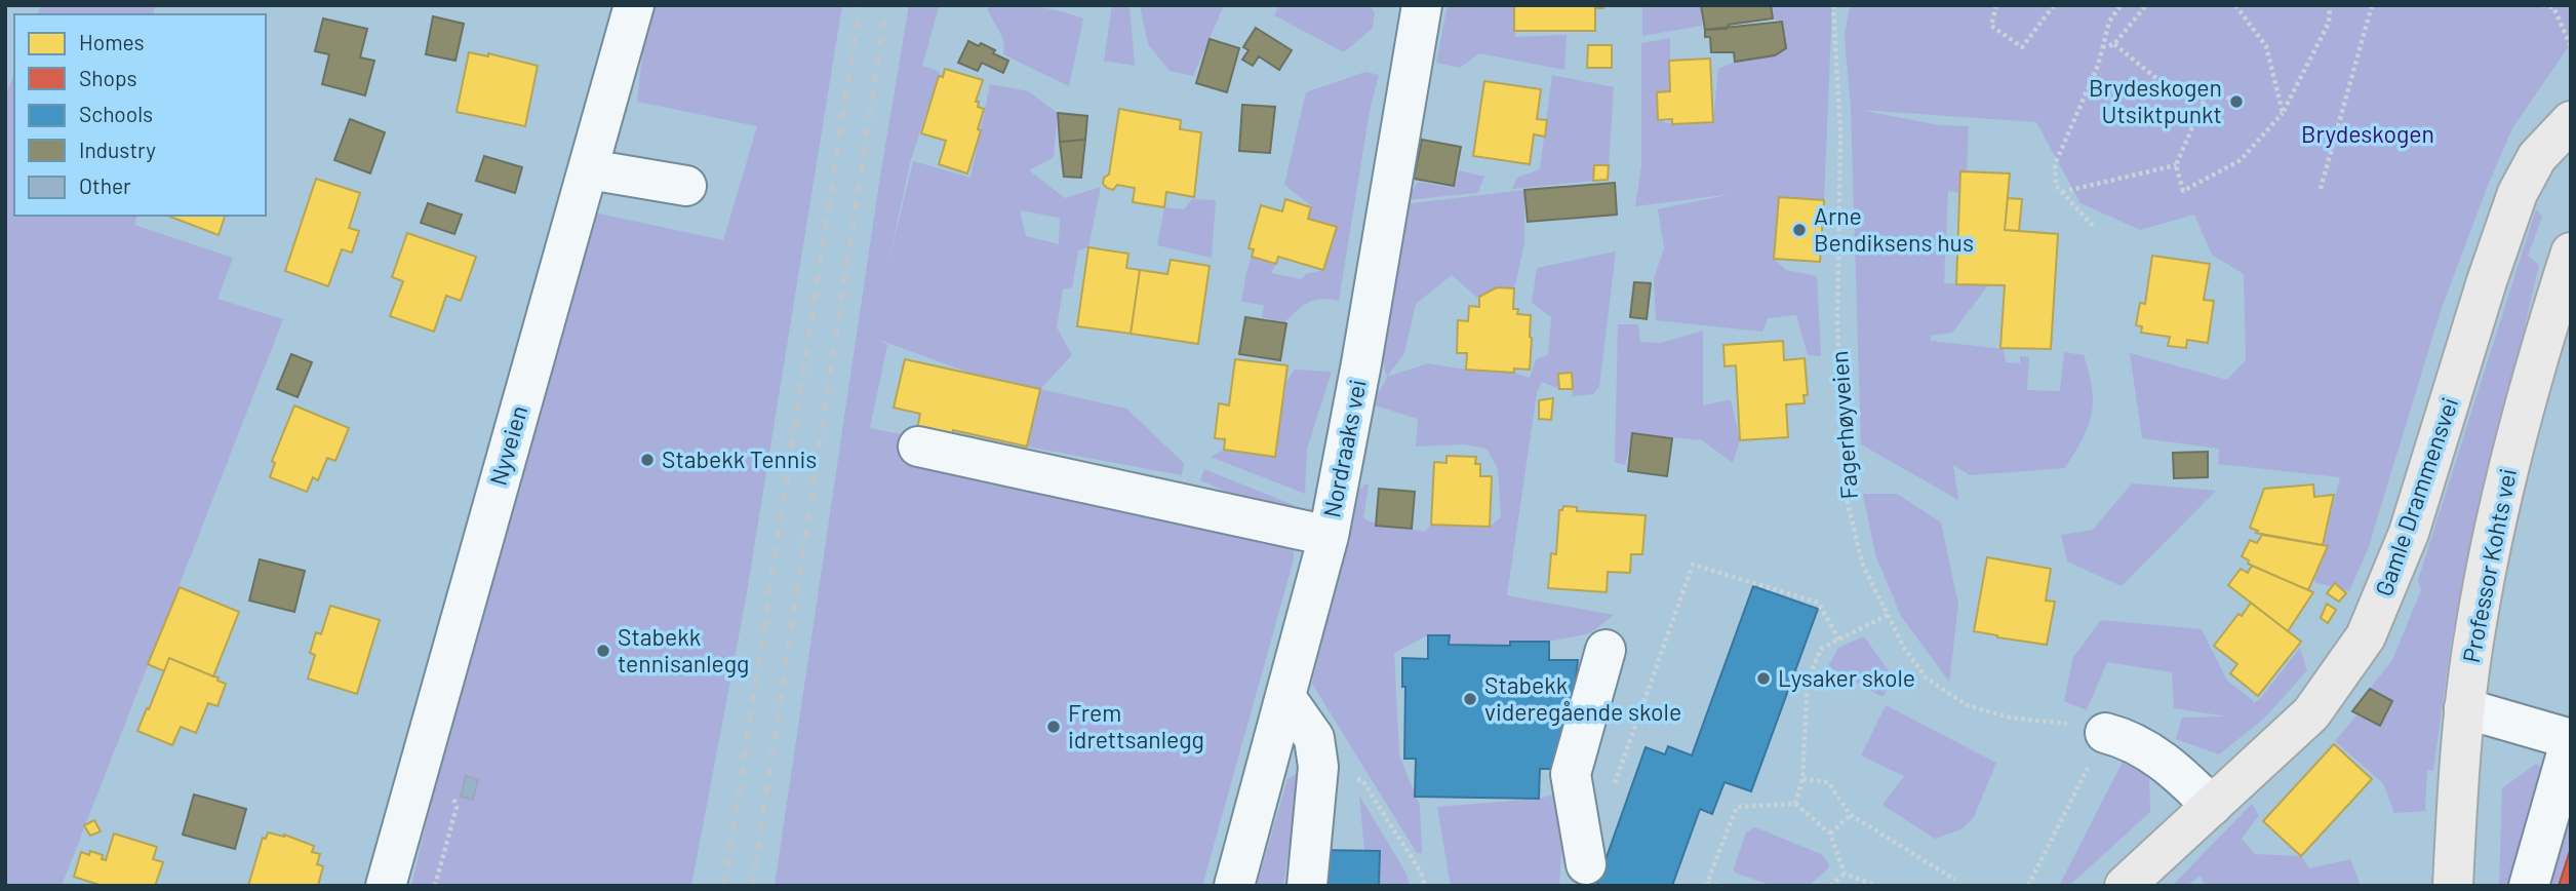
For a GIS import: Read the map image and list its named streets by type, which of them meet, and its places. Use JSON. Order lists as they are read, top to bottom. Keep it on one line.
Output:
{"streets":{"main road":["Gamle Drammensvei","Professor Kohts vei"],"street":["Nyveien","Nordraaks vei"],"path":["Fagerhøyveien"]},"parks":["Brydeskogen"],"places":["Brydeskogen Utsiktpunkt","Arne Bendiksens hus","Stabekk Tennis","Stabekk tennisanlegg","Lysaker skole","Stabekk videregående skole","Frem idrettsanlegg"],"legend":["Homes","Shops","Schools","Industry","Other"]}
